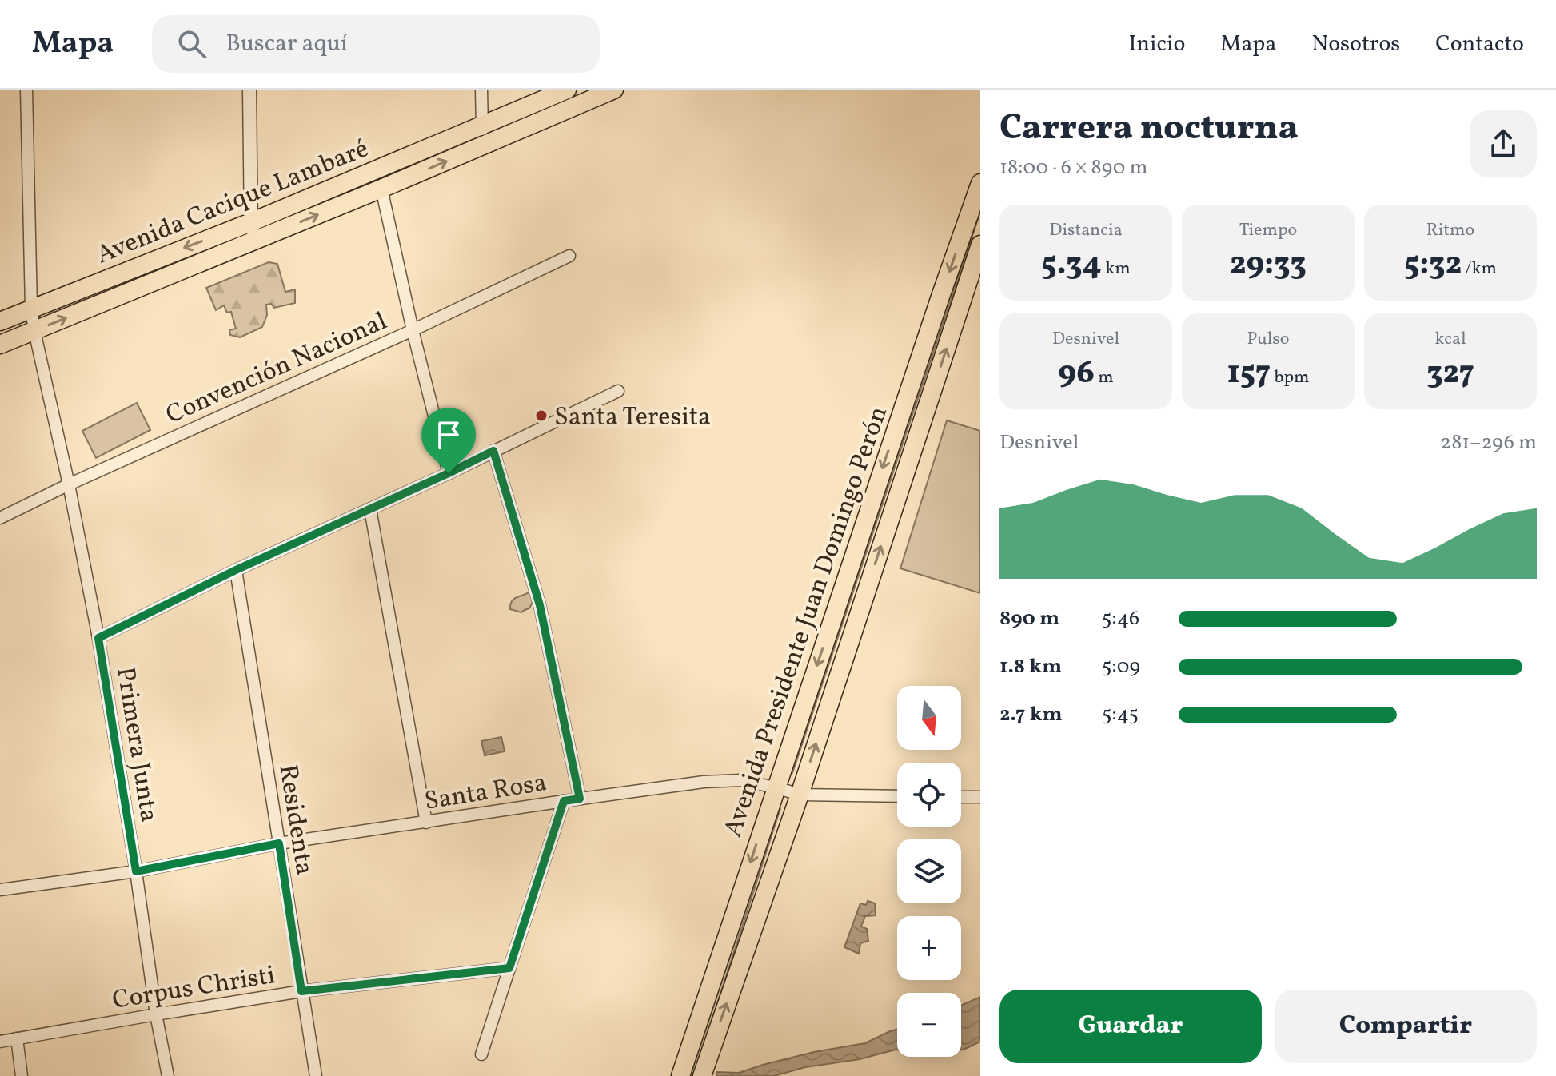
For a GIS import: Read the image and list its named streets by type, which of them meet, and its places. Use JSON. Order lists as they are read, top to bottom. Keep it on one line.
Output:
{"streets":{"main road":["Avenida Cacique Lambaré","Avenida Presidente Juan Domingo Perón"],"street":["Convención Nacional","Primera Junta","Santa Rosa","Residenta","Corpus Christi"]},"crossings":[["Avenida Cacique Lambaré","Primera Junta"],["Convención Nacional","Primera Junta"],["Avenida Presidente Juan Domingo Perón","Santa Rosa"],["Primera Junta","Santa Rosa"],["Primera Junta","Corpus Christi"],["Santa Rosa","Residenta"],["Residenta","Corpus Christi"]],"places":["Santa Teresita"],"north":"bottom","page":{"header":"Mapa","search":"Buscar aquí","nav":["Inicio","Mapa","Nosotros","Contacto"],"heading":["Carrera nocturna","18:00 · 6 × 890 m"],"stats":[["Distancia","5.34 km"],["Tiempo","29:33"],["Ritmo","5:32 /km"],["Desnivel","96 m"],["Pulso","157 bpm"],["kcal","327"]],"chart":["Desnivel","281–296 m"],"list":[{"name":"890 m","note":"5:46"},{"name":"1.8 km","note":"5:09"},{"name":"2.7 km","note":"5:45"}],"map_buttons":["+","−"],"buttons":["Guardar","Compartir"]}}
